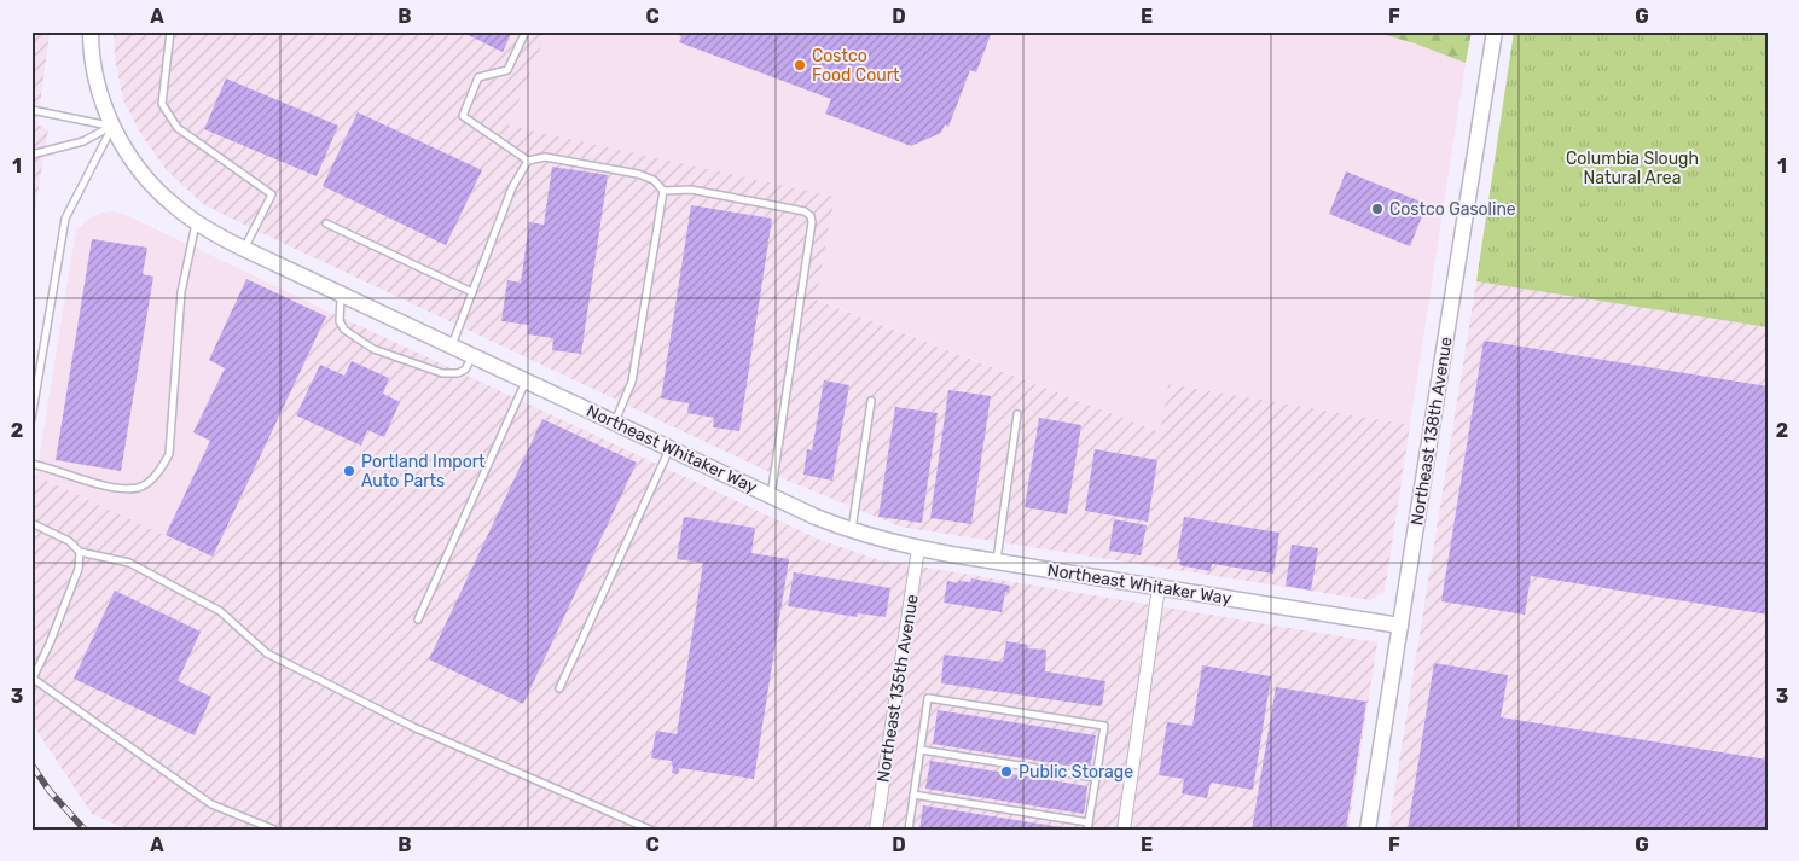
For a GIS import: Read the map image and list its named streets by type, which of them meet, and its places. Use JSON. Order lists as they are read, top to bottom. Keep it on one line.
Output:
{"streets":{"street":["Northeast 138th Avenue","Northeast Whitaker Way","Northeast 135th Avenue"]},"crossings":[["Northeast 138th Avenue","Northeast Whitaker Way"],["Northeast Whitaker Way","Northeast 135th Avenue"]],"parks":["Columbia Slough Natural Area"],"places":["Costco Food Court","Costco Gasoline","Portland Import Auto Parts","Public Storage"],"grid":{"columns":["A","B","C","D","E","F","G"],"rows":["1","2","3"]}}
